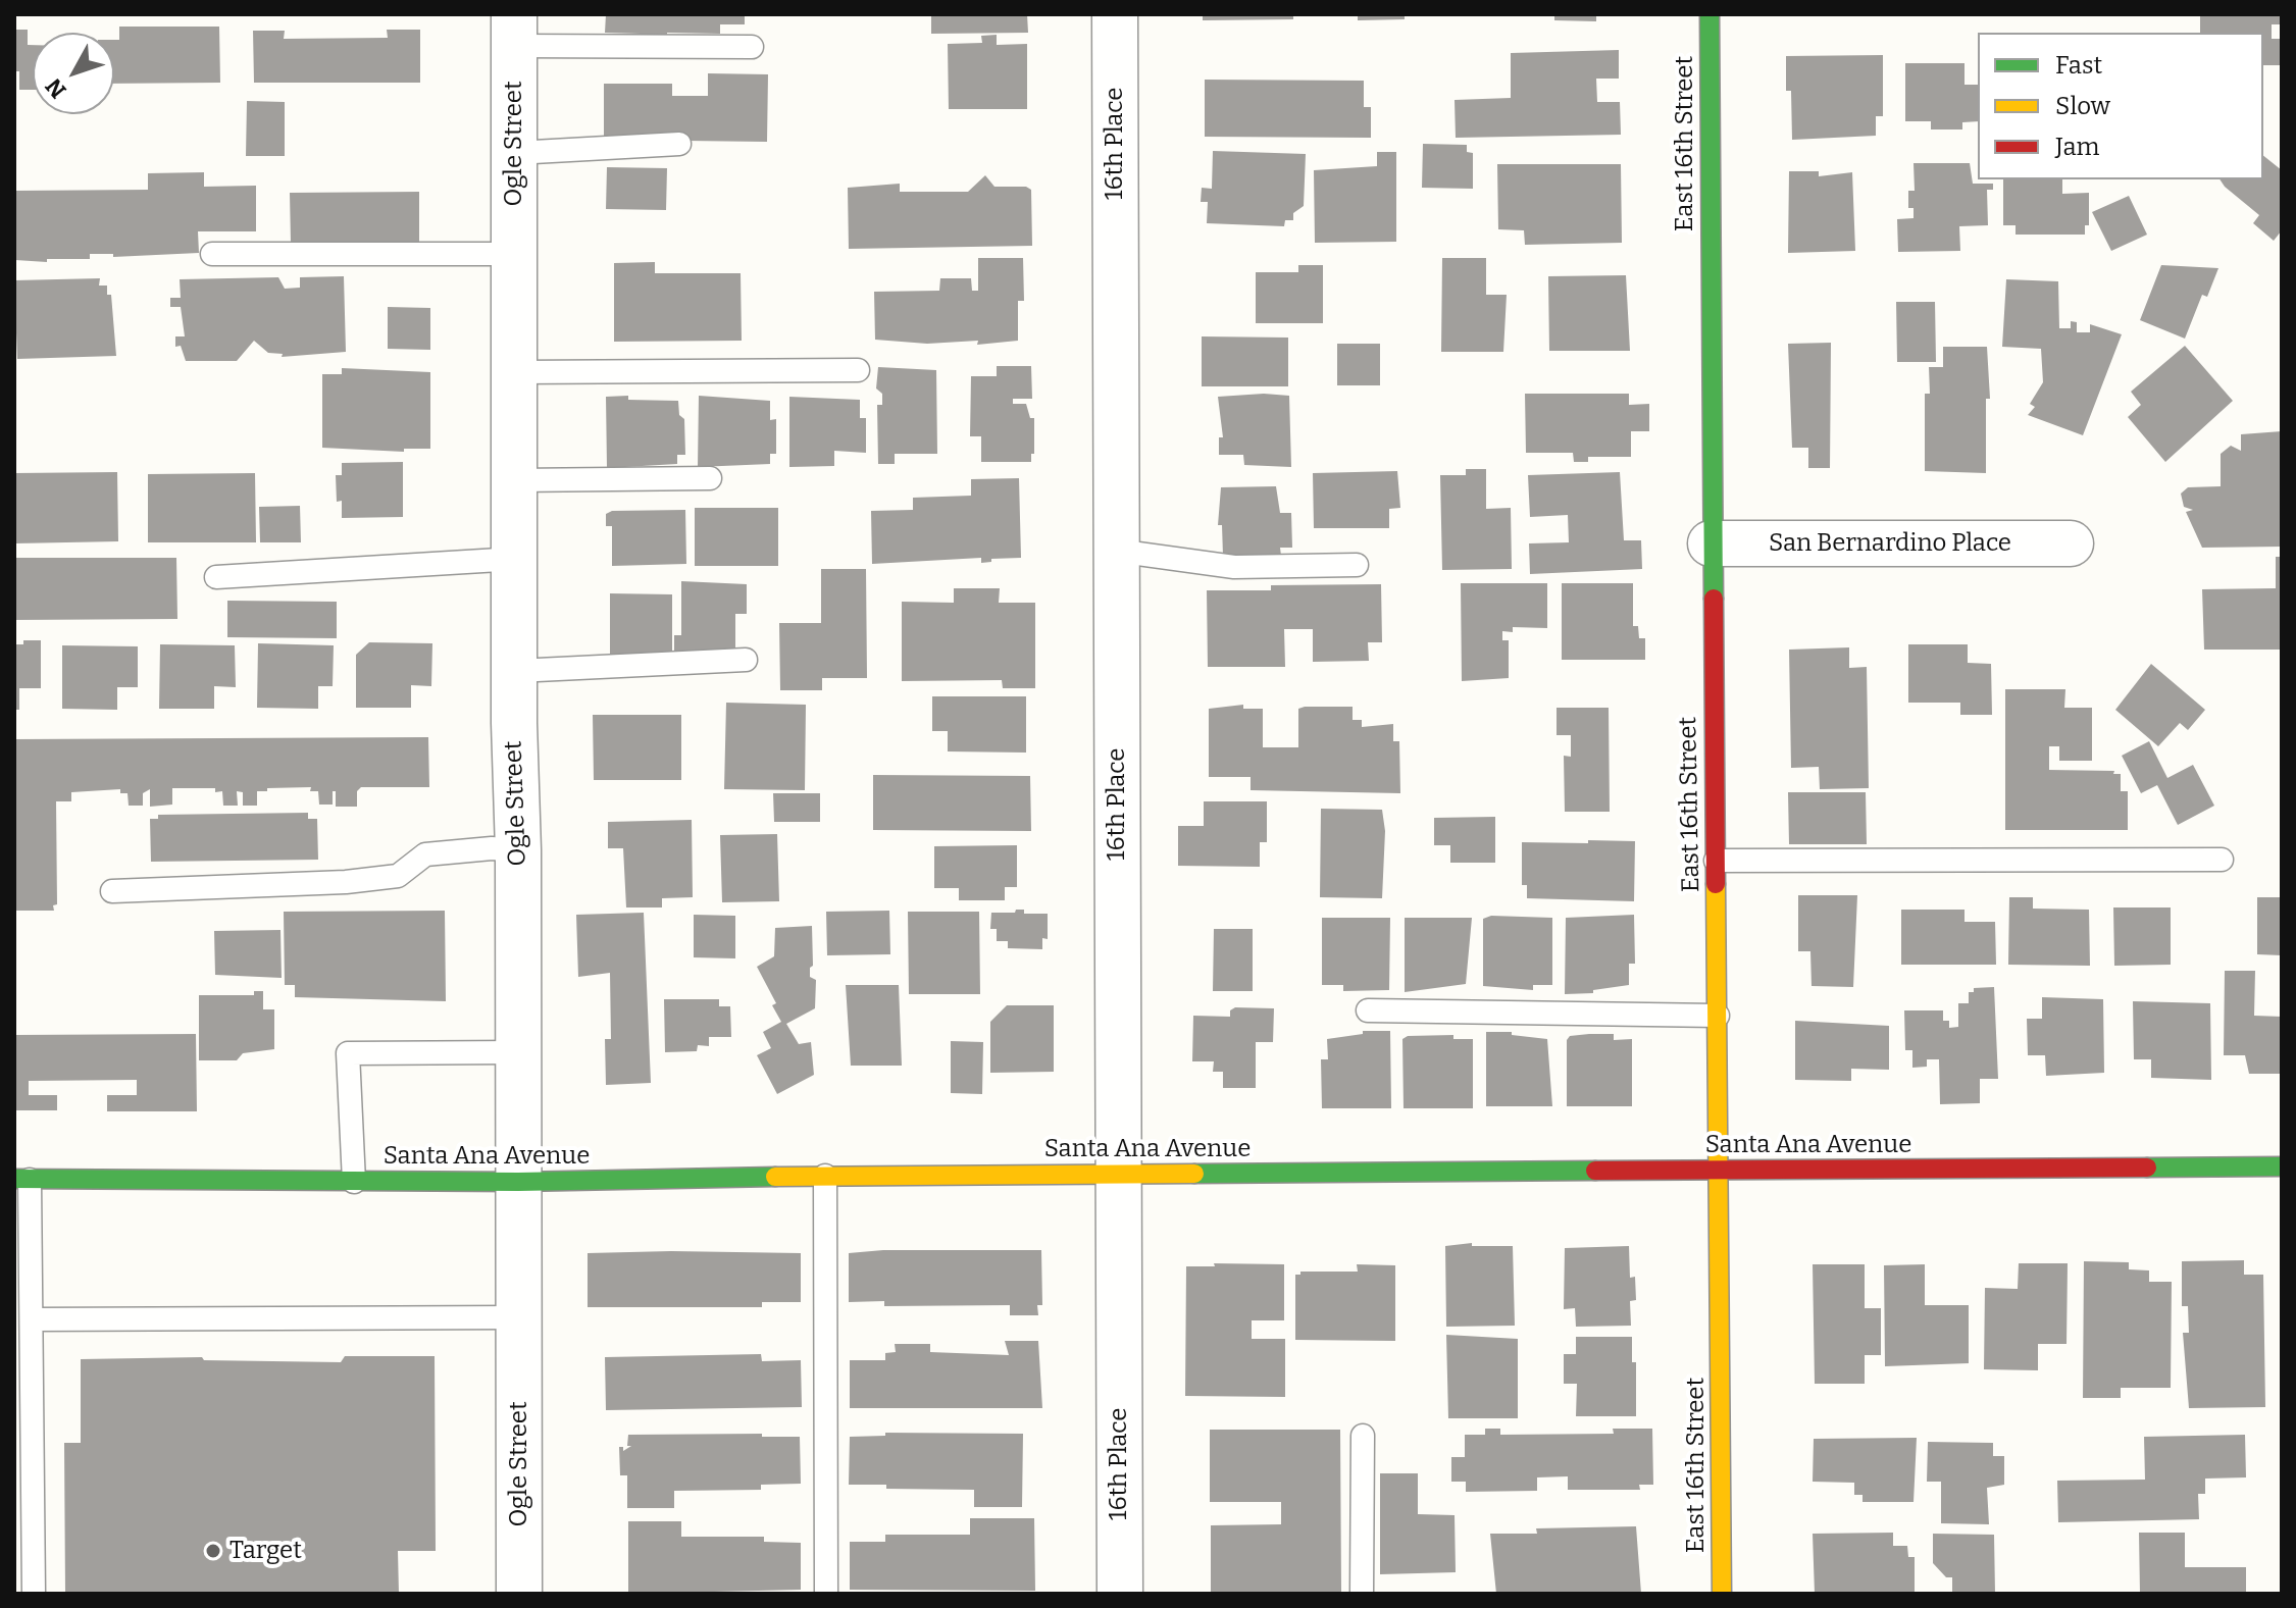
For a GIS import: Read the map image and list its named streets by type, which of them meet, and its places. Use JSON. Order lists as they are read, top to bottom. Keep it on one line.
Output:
{"streets":{"street":["Ogle Street","16th Place","East 16th Street","San Bernardino Place","Santa Ana Avenue"]},"crossings":[["Ogle Street","Santa Ana Avenue"],["16th Place","Santa Ana Avenue"],["East 16th Street","San Bernardino Place"],["East 16th Street","Santa Ana Avenue"]],"places":["Target"],"legend":["Fast","Slow","Jam"],"north":"bottom left"}
